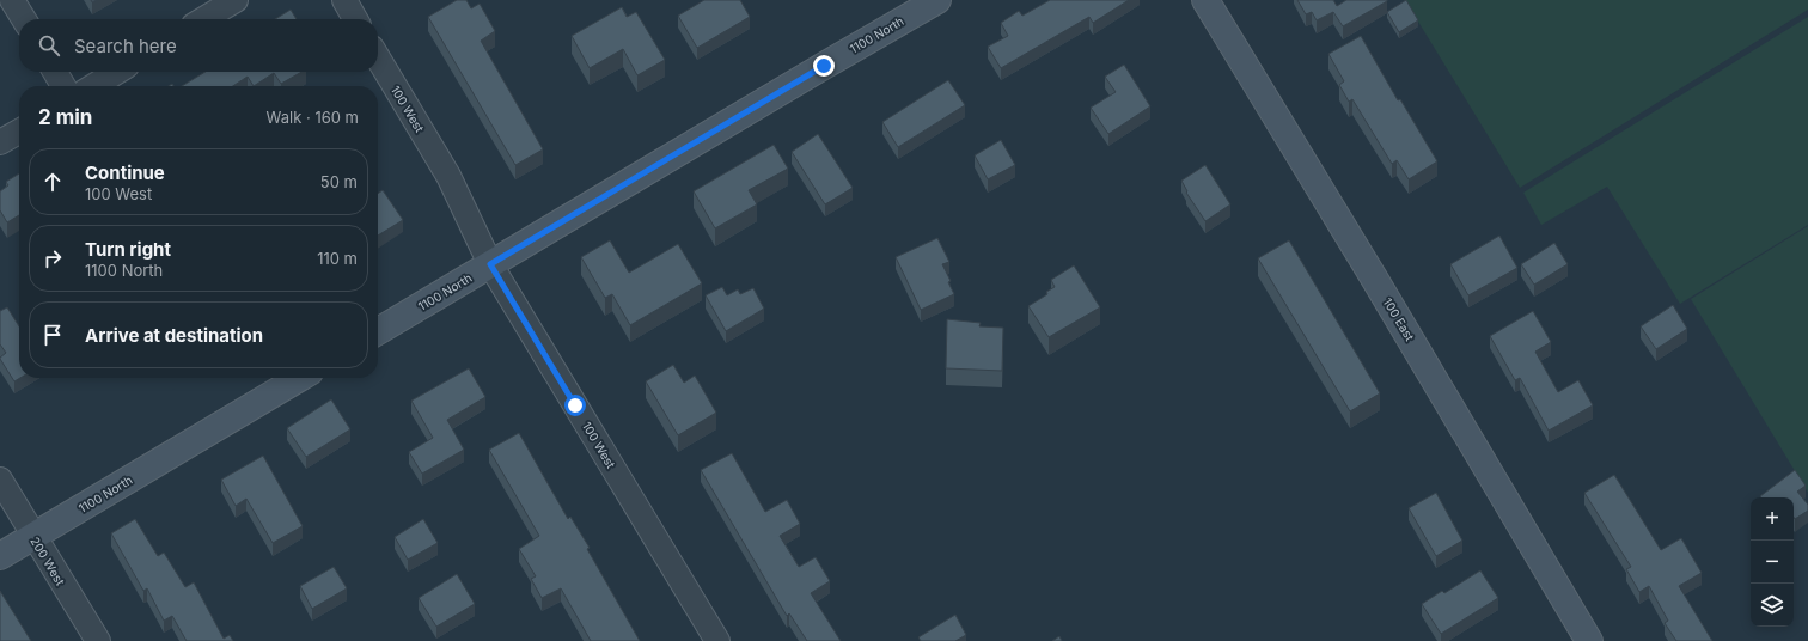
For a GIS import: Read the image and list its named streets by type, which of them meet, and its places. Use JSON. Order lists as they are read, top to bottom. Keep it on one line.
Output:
{"streets":{"main road":["1100 North","100 East"],"street":["100 West","200 West"]},"crossings":[["1100 North","100 West"],["1100 North","200 West"]],"page":{"search":"Search here","heading":["2 min","Walk · 160 m"],"list":[["Continue","100 West","50 m"],["Turn right","1100 North","110 m"],"Arrive at destination"],"map_buttons":["+","−"]}}
